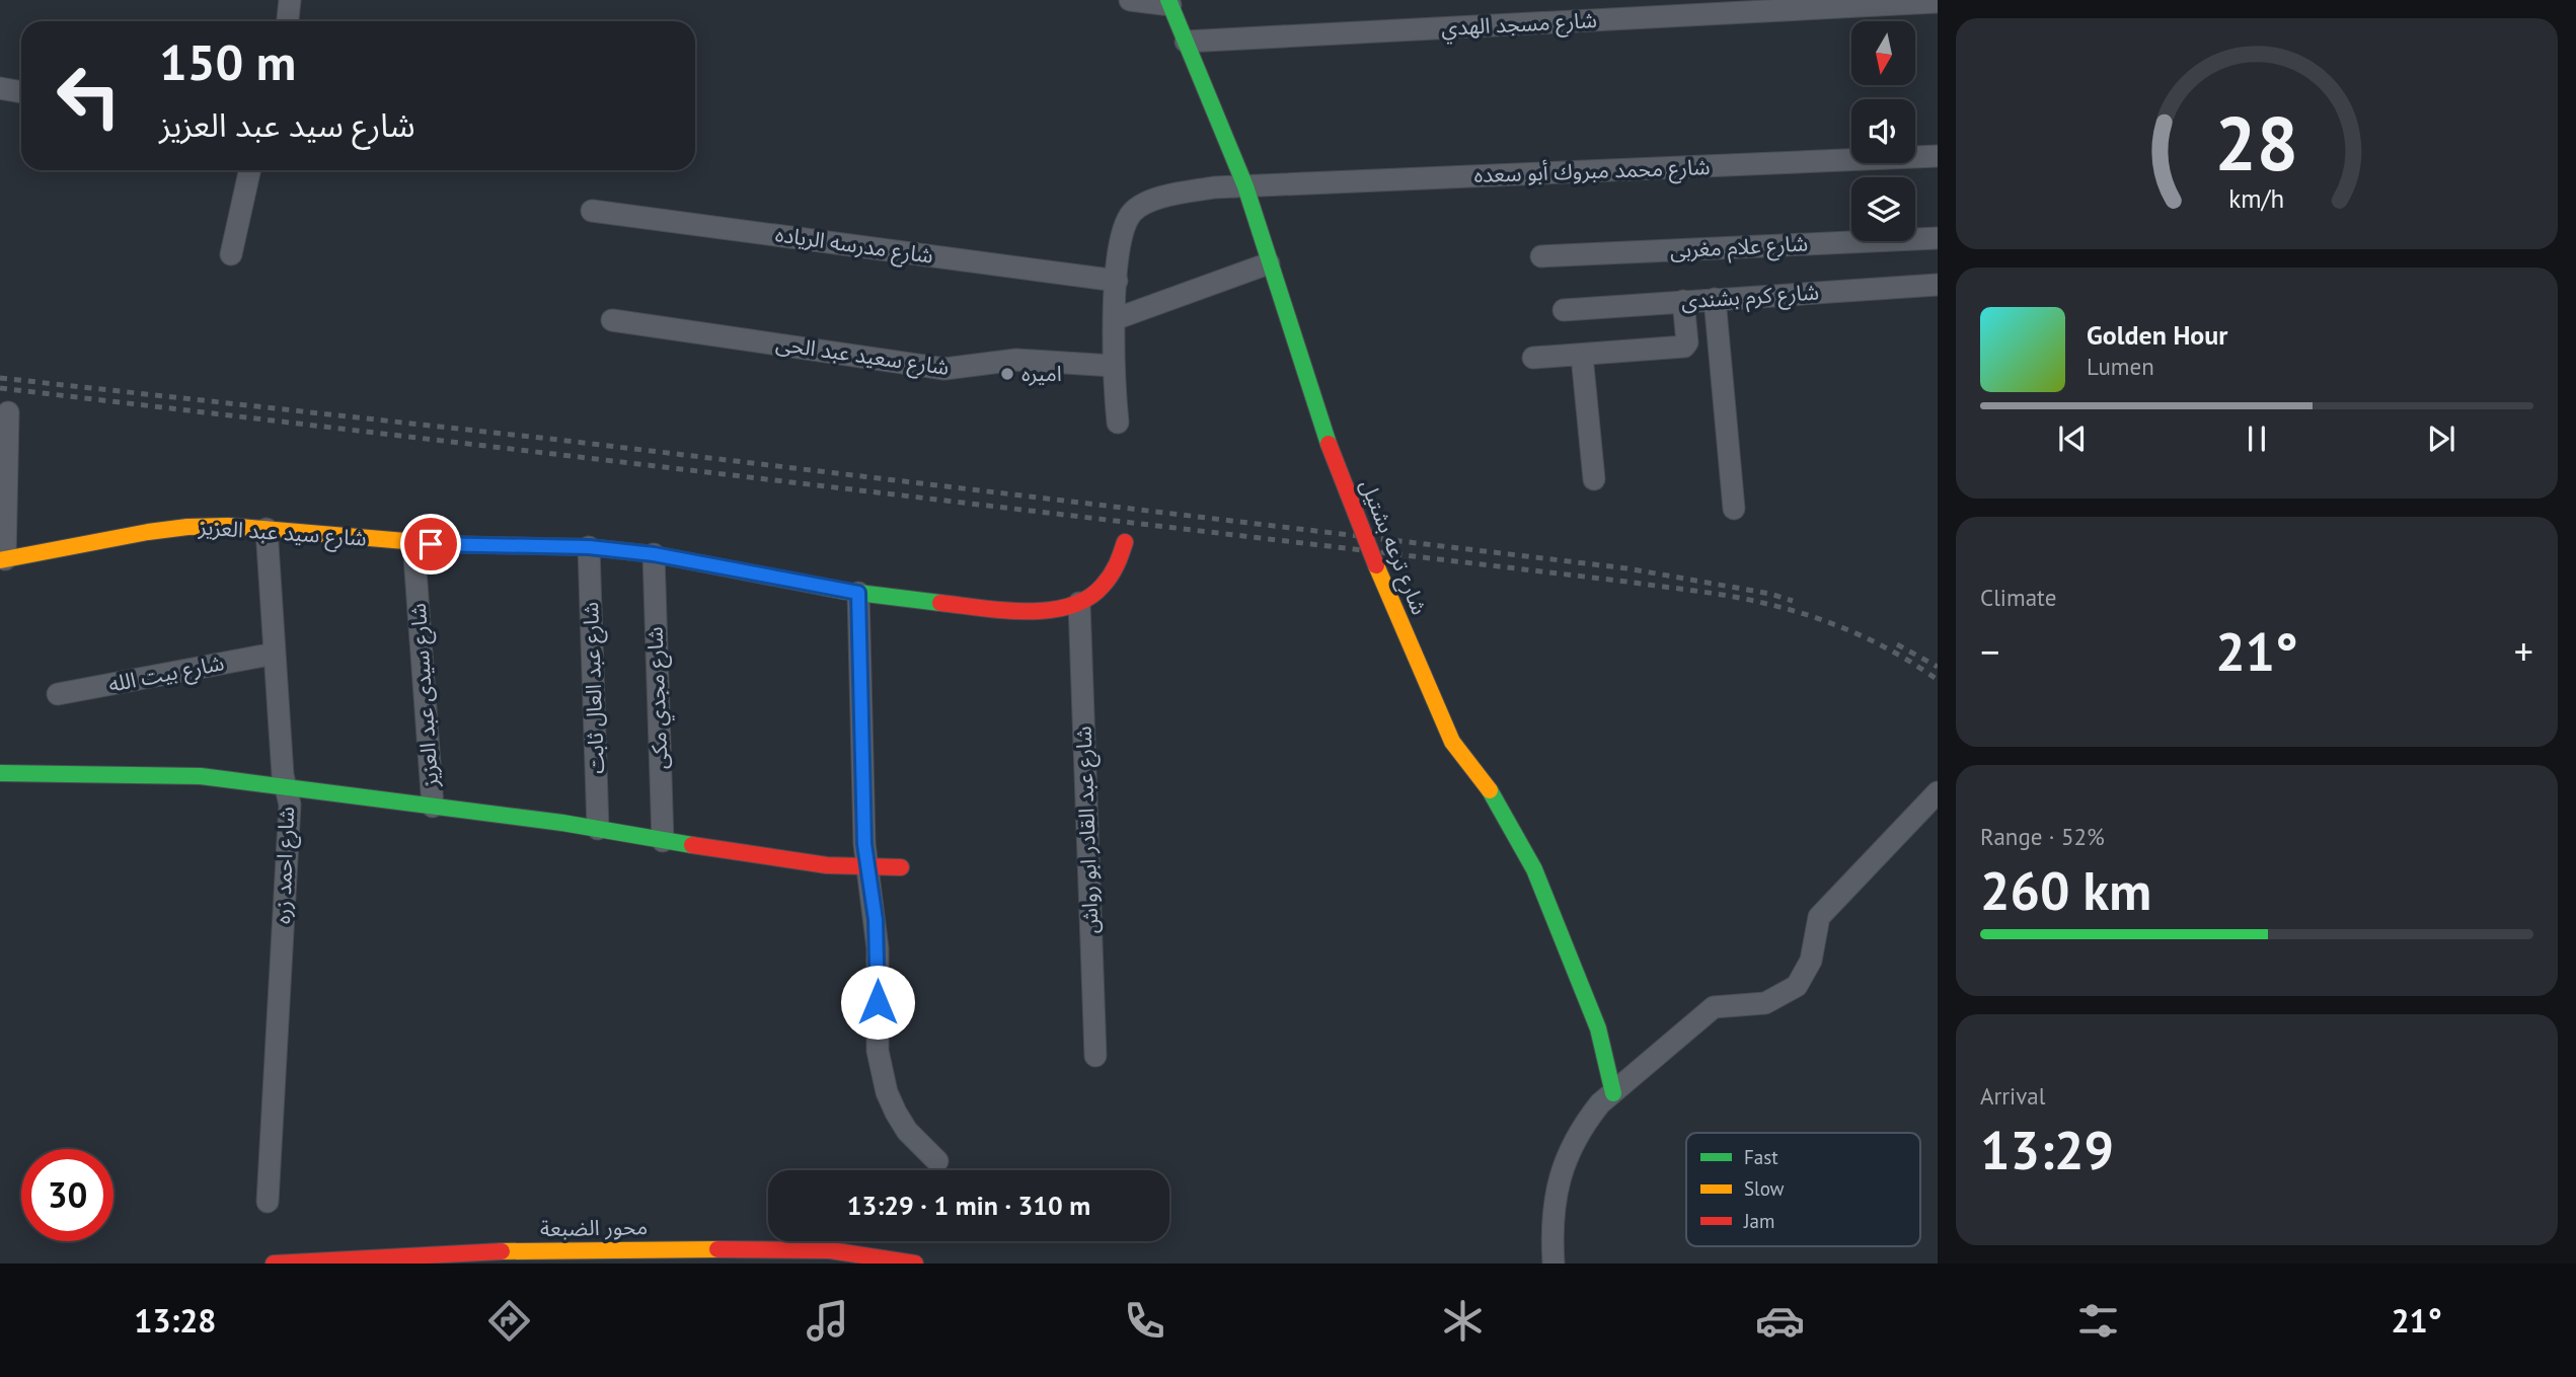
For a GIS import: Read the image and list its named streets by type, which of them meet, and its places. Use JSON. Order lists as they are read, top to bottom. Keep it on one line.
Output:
{"streets":{"main road":["شارع سيد عبد العزيز","شارع ترعه بشتيل","محور الضبعة"],"street":["شارع مسجد الهدي","شارع محمد مبروك أبو سعده","شارع مدرسه الرياده","شارع علام مغربى","شارع كرم بشندى","شارع سعيد عبد الحى","شارع بيت الله","شارع عبد العال ثابت","شارع سيدى عبد العزيز","شارع مجدي مكى","شارع عبد القادر ابو رواش","شارع احمد زره"]},"crossings":[["شارع مسجد الهدي","شارع ترعه بشتيل"],["شارع محمد مبروك أبو سعده","شارع ترعه بشتيل"],["شارع سيد عبد العزيز","شارع عبد العال ثابت"],["شارع سيد عبد العزيز","شارع سيدى عبد العزيز"],["شارع سيد عبد العزيز","شارع مجدي مكى"],["شارع سيد عبد العزيز","شارع عبد القادر ابو رواش"],["شارع سيد عبد العزيز","شارع احمد زره"],["شارع بيت الله","شارع احمد زره"]],"places":["اميره"],"legend":["Fast","Slow","Jam"],"north":"bottom","page":{"turn":["150 m","شارع سيد عبد العزيز"],"song":["Golden Hour","Lumen"],"tile":["Climate",["Range · 52%","260 km"],["Arrival","13:29"]],"heat":["−","21°","+"],"limit":"30","trip":"13:29 · 1 min · 310 m","tabs":["13:28","21°"],"gauge":["28","km/h"]}}
